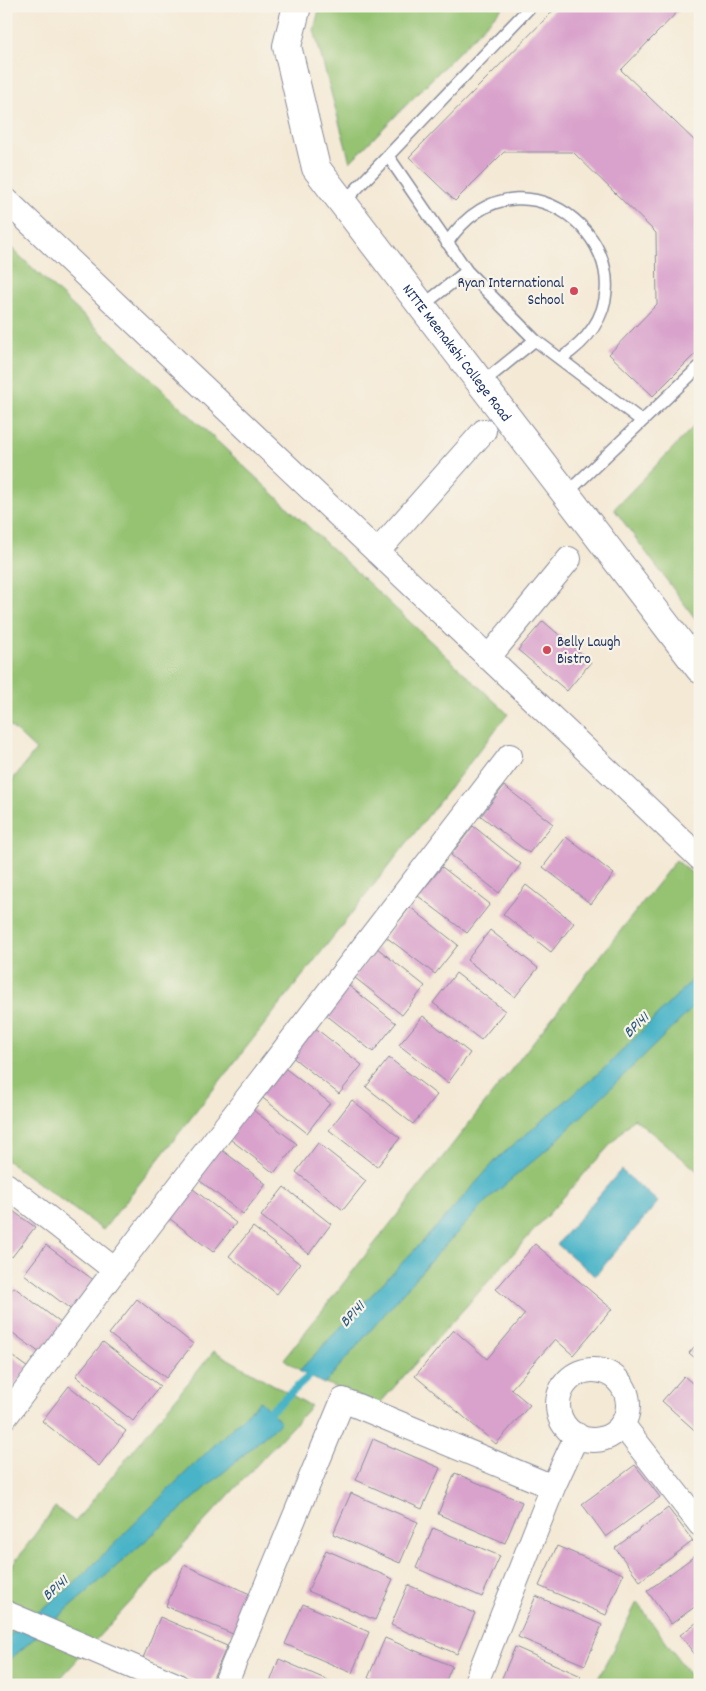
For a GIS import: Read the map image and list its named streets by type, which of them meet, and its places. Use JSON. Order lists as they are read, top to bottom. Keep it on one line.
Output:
{"streets":{"street":["NITTE Meenakshi College Road"]},"water":["BP141"],"places":["Ryan International School","Belly Laugh Bistro"]}
